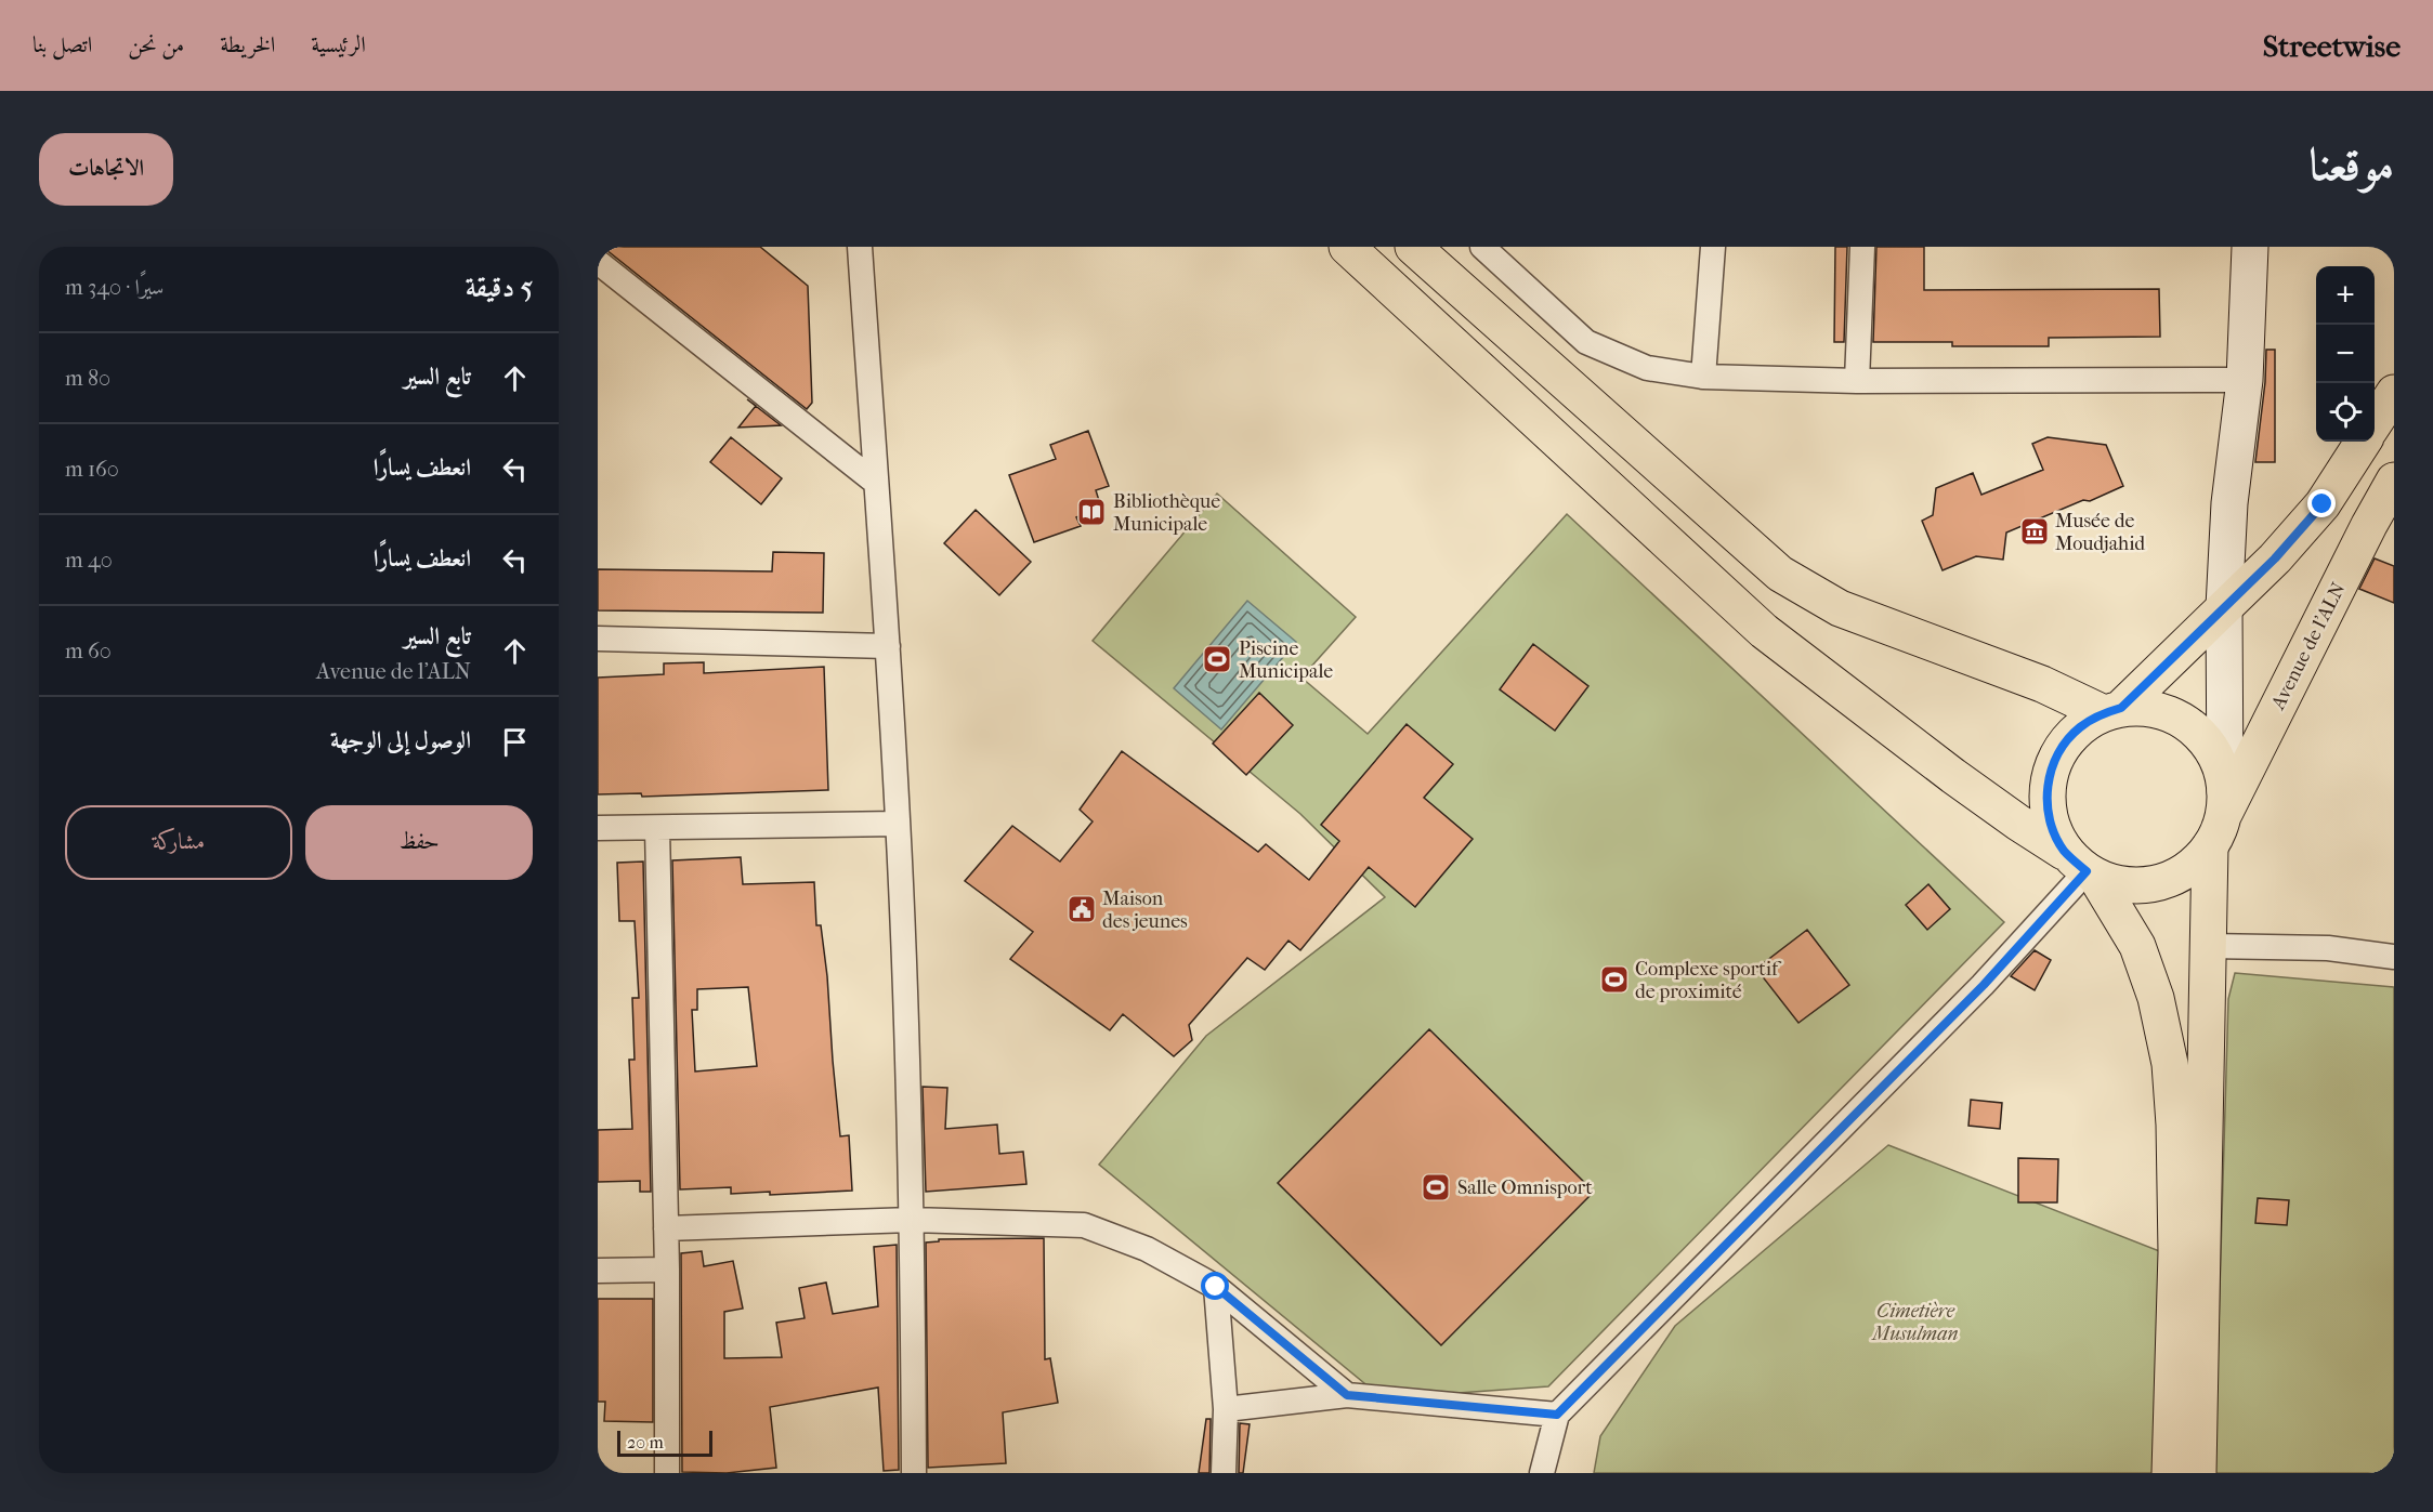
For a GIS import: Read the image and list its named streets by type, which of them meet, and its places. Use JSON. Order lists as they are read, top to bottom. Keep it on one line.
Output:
{"streets":{"main road":["Avenue de l'ALN"]},"parks":["Cimetière Musulman"],"places":{"library":["Bibliothèque Municipale"],"museum":["Musée de Moudjahid"],"sports":["Piscine Municipale","Complexe sportif de proximité","Salle Omnisport"],"public building":["Maison des jeunes"]},"scale_bar":"20 m","page":{"header":"Streetwise","nav":["الرئيسية","الخريطة","من نحن","اتصل بنا"],"title":"موقعنا","buttons":["الاتجاهات",["حفظ","مشاركة"]],"heading":["5 دقيقة","سيرًا · 340 m"],"map_buttons":["+","−"],"list":[["تابع السير","80 m"],["انعطف يسارًا","160 m"],["انعطف يسارًا","40 m"],["تابع السير","Avenue de l'ALN","60 m"],"الوصول إلى الوجهة"],"scale":"20 m"}}
